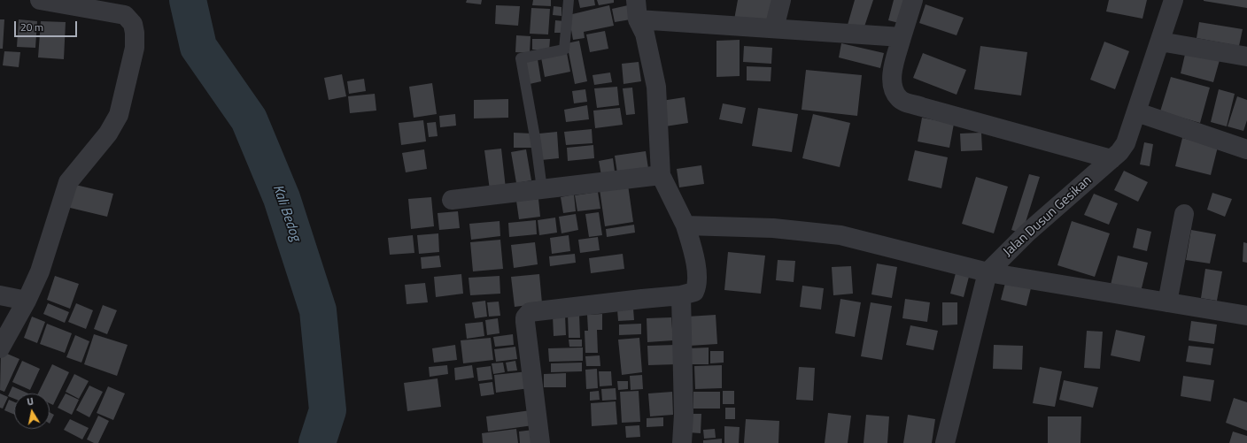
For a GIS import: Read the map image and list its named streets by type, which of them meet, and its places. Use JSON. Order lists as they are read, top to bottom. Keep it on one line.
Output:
{"streets":{"street":["Jalan Dusun Gesikan"]},"water":["Kali Bedog"],"scale_bar":"20 m","north":"top"}
